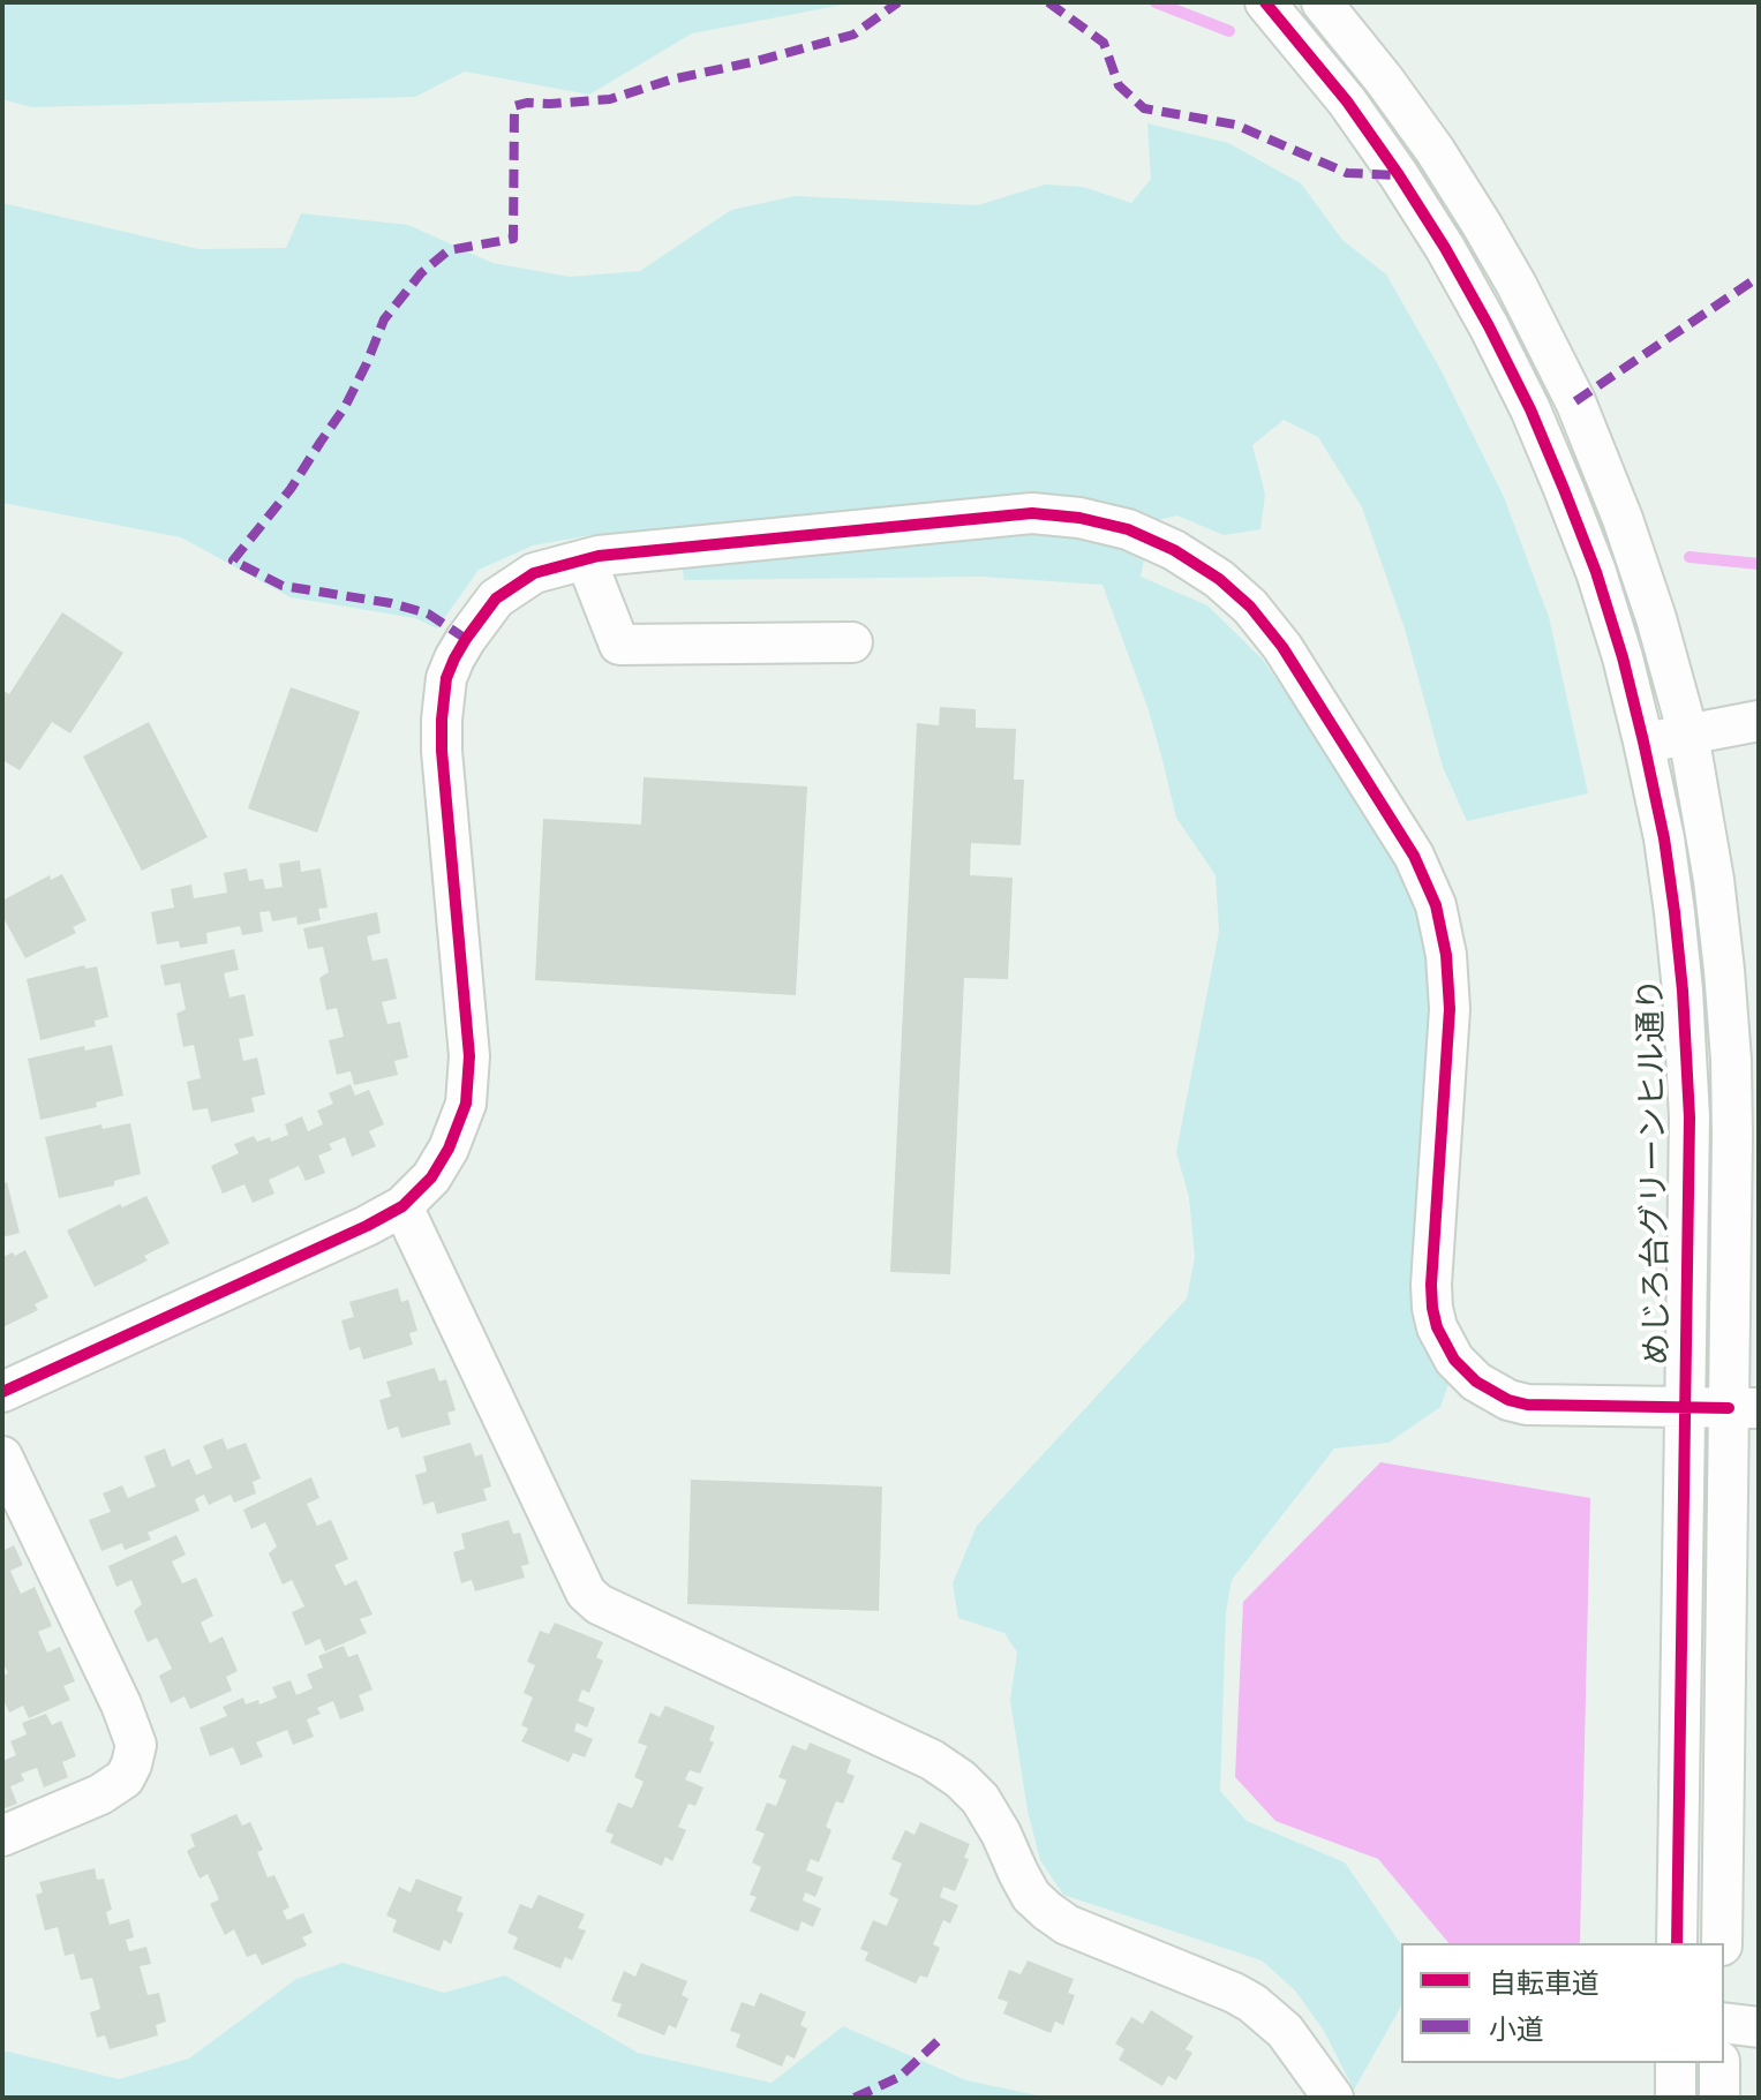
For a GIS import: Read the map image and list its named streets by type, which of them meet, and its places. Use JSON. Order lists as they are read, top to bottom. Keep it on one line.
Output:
{"streets":{"street":["めじろ台グリーンヒル通り"]},"legend":["自転車道","小道"]}
